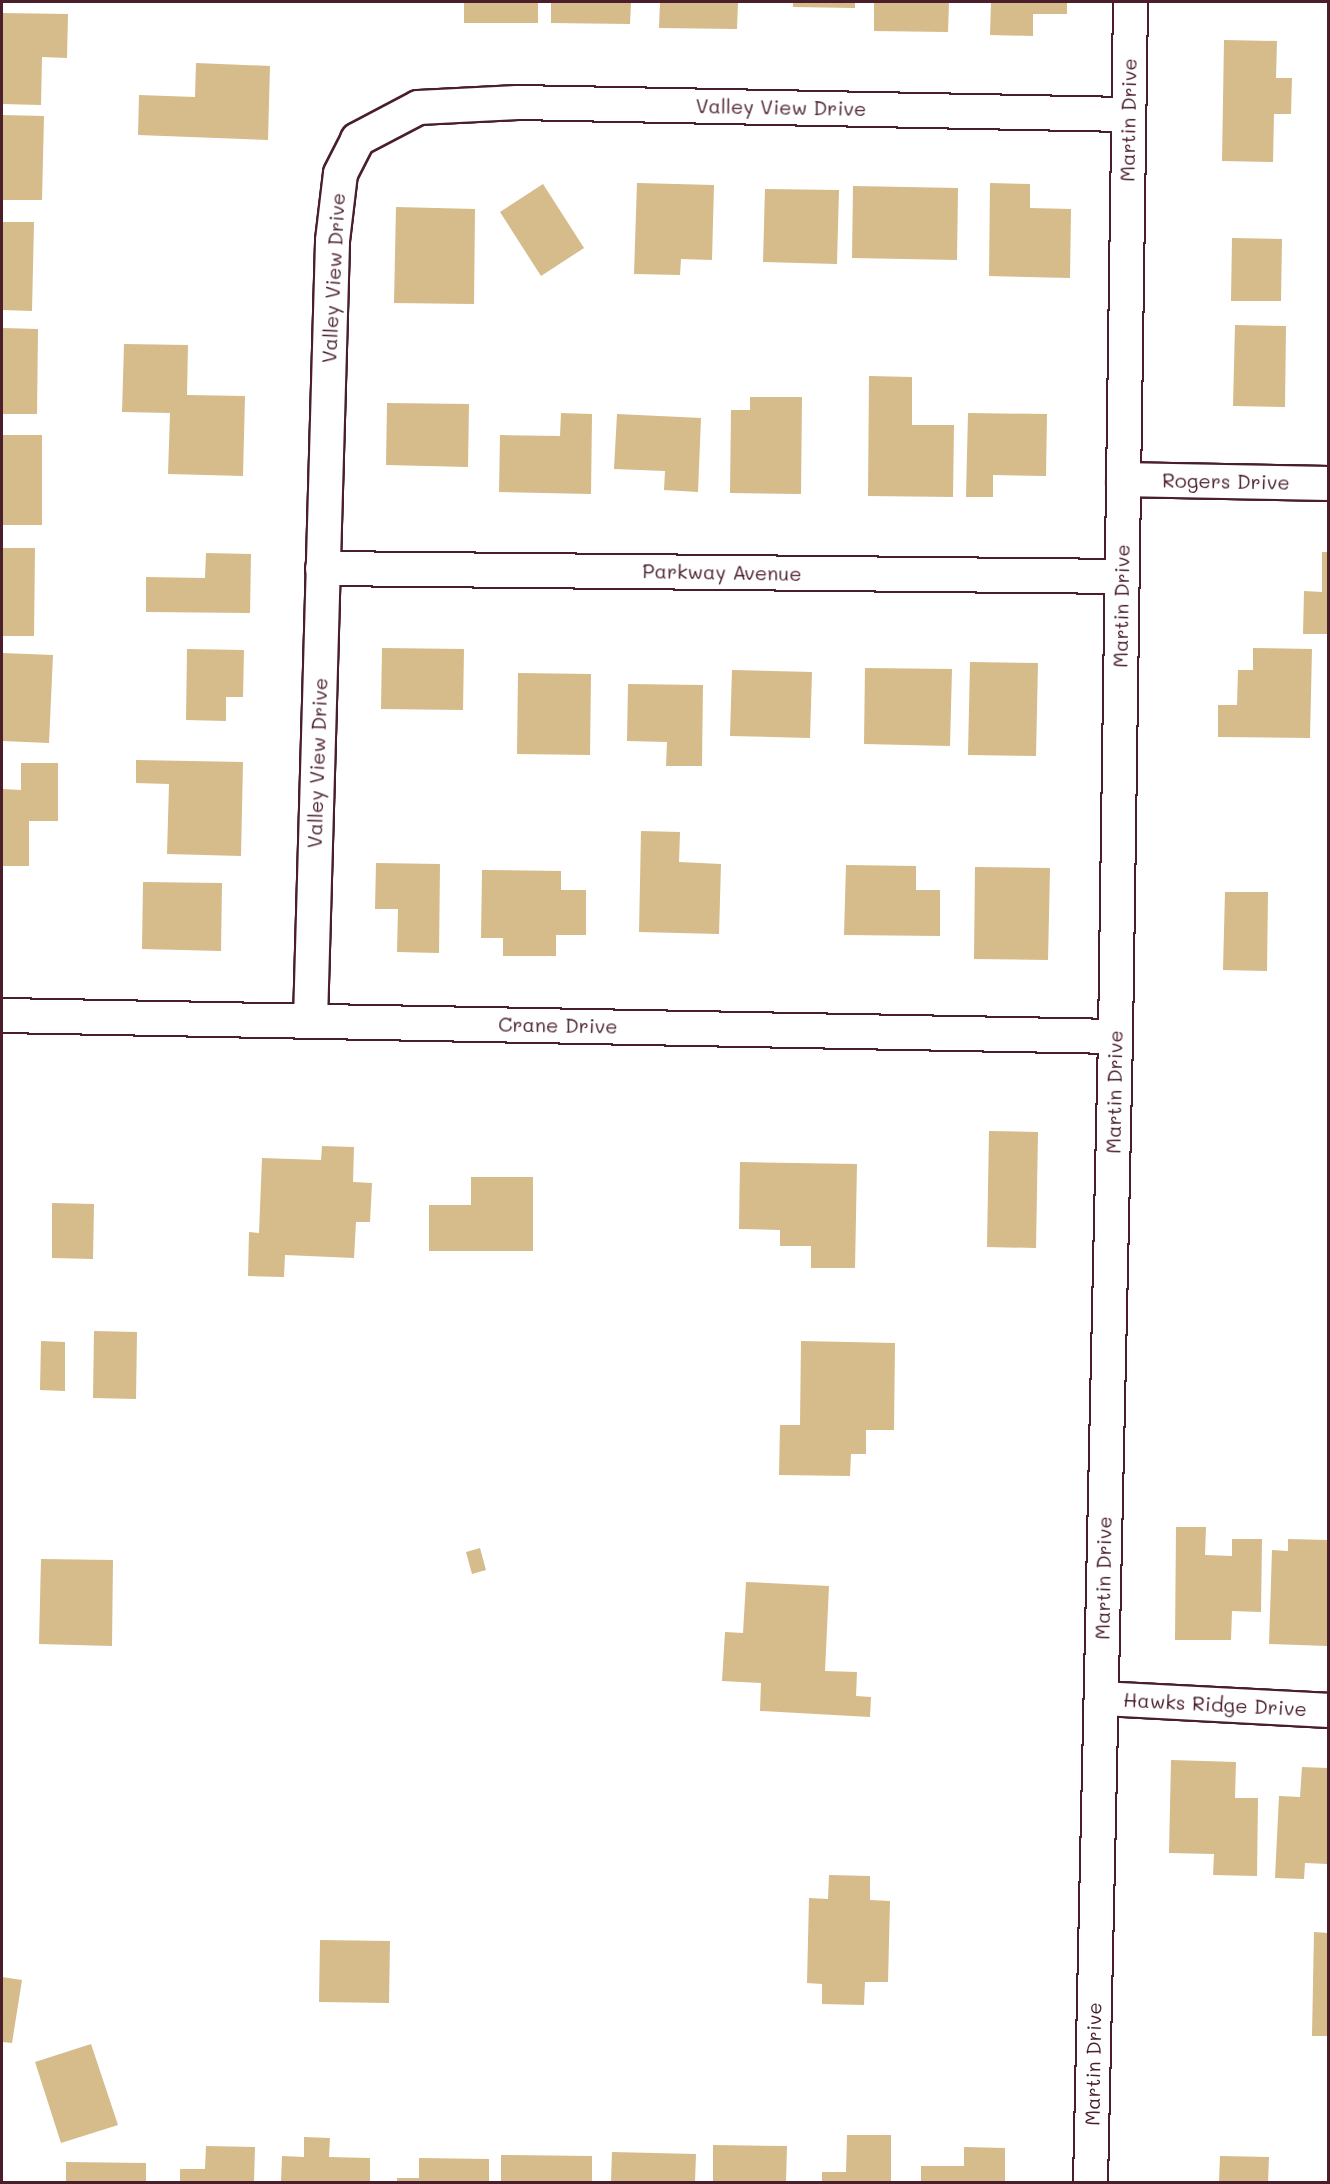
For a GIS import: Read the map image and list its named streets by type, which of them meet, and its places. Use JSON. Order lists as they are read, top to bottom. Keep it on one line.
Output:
{"streets":{"street":["Valley View Drive","Martin Drive","Rogers Drive","Parkway Avenue","Crane Drive","Hawks Ridge Drive"]},"crossings":[["Valley View Drive","Martin Drive"],["Valley View Drive","Parkway Avenue"],["Valley View Drive","Crane Drive"],["Martin Drive","Rogers Drive"],["Martin Drive","Parkway Avenue"],["Martin Drive","Crane Drive"],["Martin Drive","Hawks Ridge Drive"]]}
